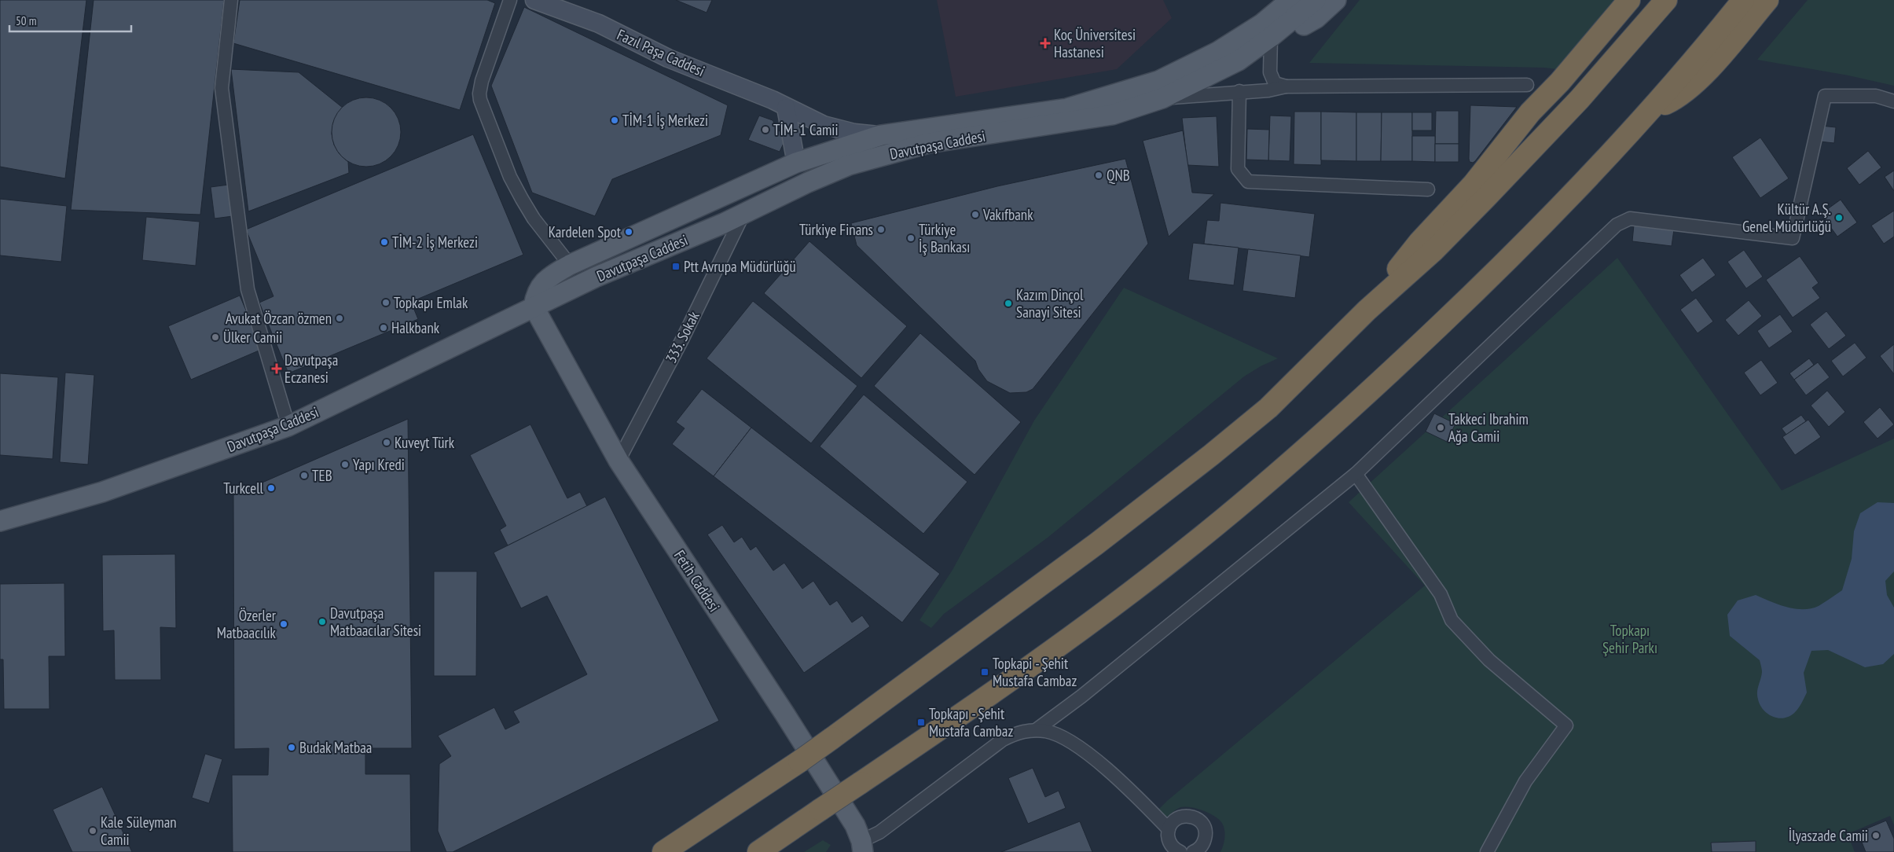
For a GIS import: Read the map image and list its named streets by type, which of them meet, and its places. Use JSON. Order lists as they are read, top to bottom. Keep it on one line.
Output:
{"streets":{"main road":["Davutpaşa Caddesi","Fetih Caddesi"],"street":["Fazıl Paşa Caddesi","333. Sokak"]},"crossings":[["Fazıl Paşa Caddesi","Davutpaşa Caddesi"],["Davutpaşa Caddesi","333. Sokak"],["Davutpaşa Caddesi","Fetih Caddesi"],["333. Sokak","Fetih Caddesi"]],"parks":["Topkapı Şehir Parkı"],"places":{"health":["Koç Üniversitesi Hastanesi","Davutpaşa Eczanesi"],"other":["TİM-1 İş Merkezi","TİM- 1 Camii","QNB","Vakıfbank","Kültür A.Ş. Genel Müdürlüğü","Türkiye Finans","Kardelen Spot","Türkiye İş Bankası","TİM-2 İş Merkezi","Topkapı Emlak","Kazım Dinçol Sanayi Sitesi","Avukat Özcan özmen","Halkbank","Ülker Camii","Takkeci Ibrahim Ağa Camii","Kuveyt Türk","Yapı Kredi","TEB","Turkcell","Davutpaşa Matbaacılar Sitesi","Özerler Matbaacılık","Budak Matbaa","Kale Süleyman Camii","İlyaszade Camii"],"transit":["Ptt Avrupa Müdürlüğü","Topkapi - Şehit Mustafa Cambaz","Topkapı - Şehit Mustafa Cambaz"]},"scale_bar":"50 m"}
